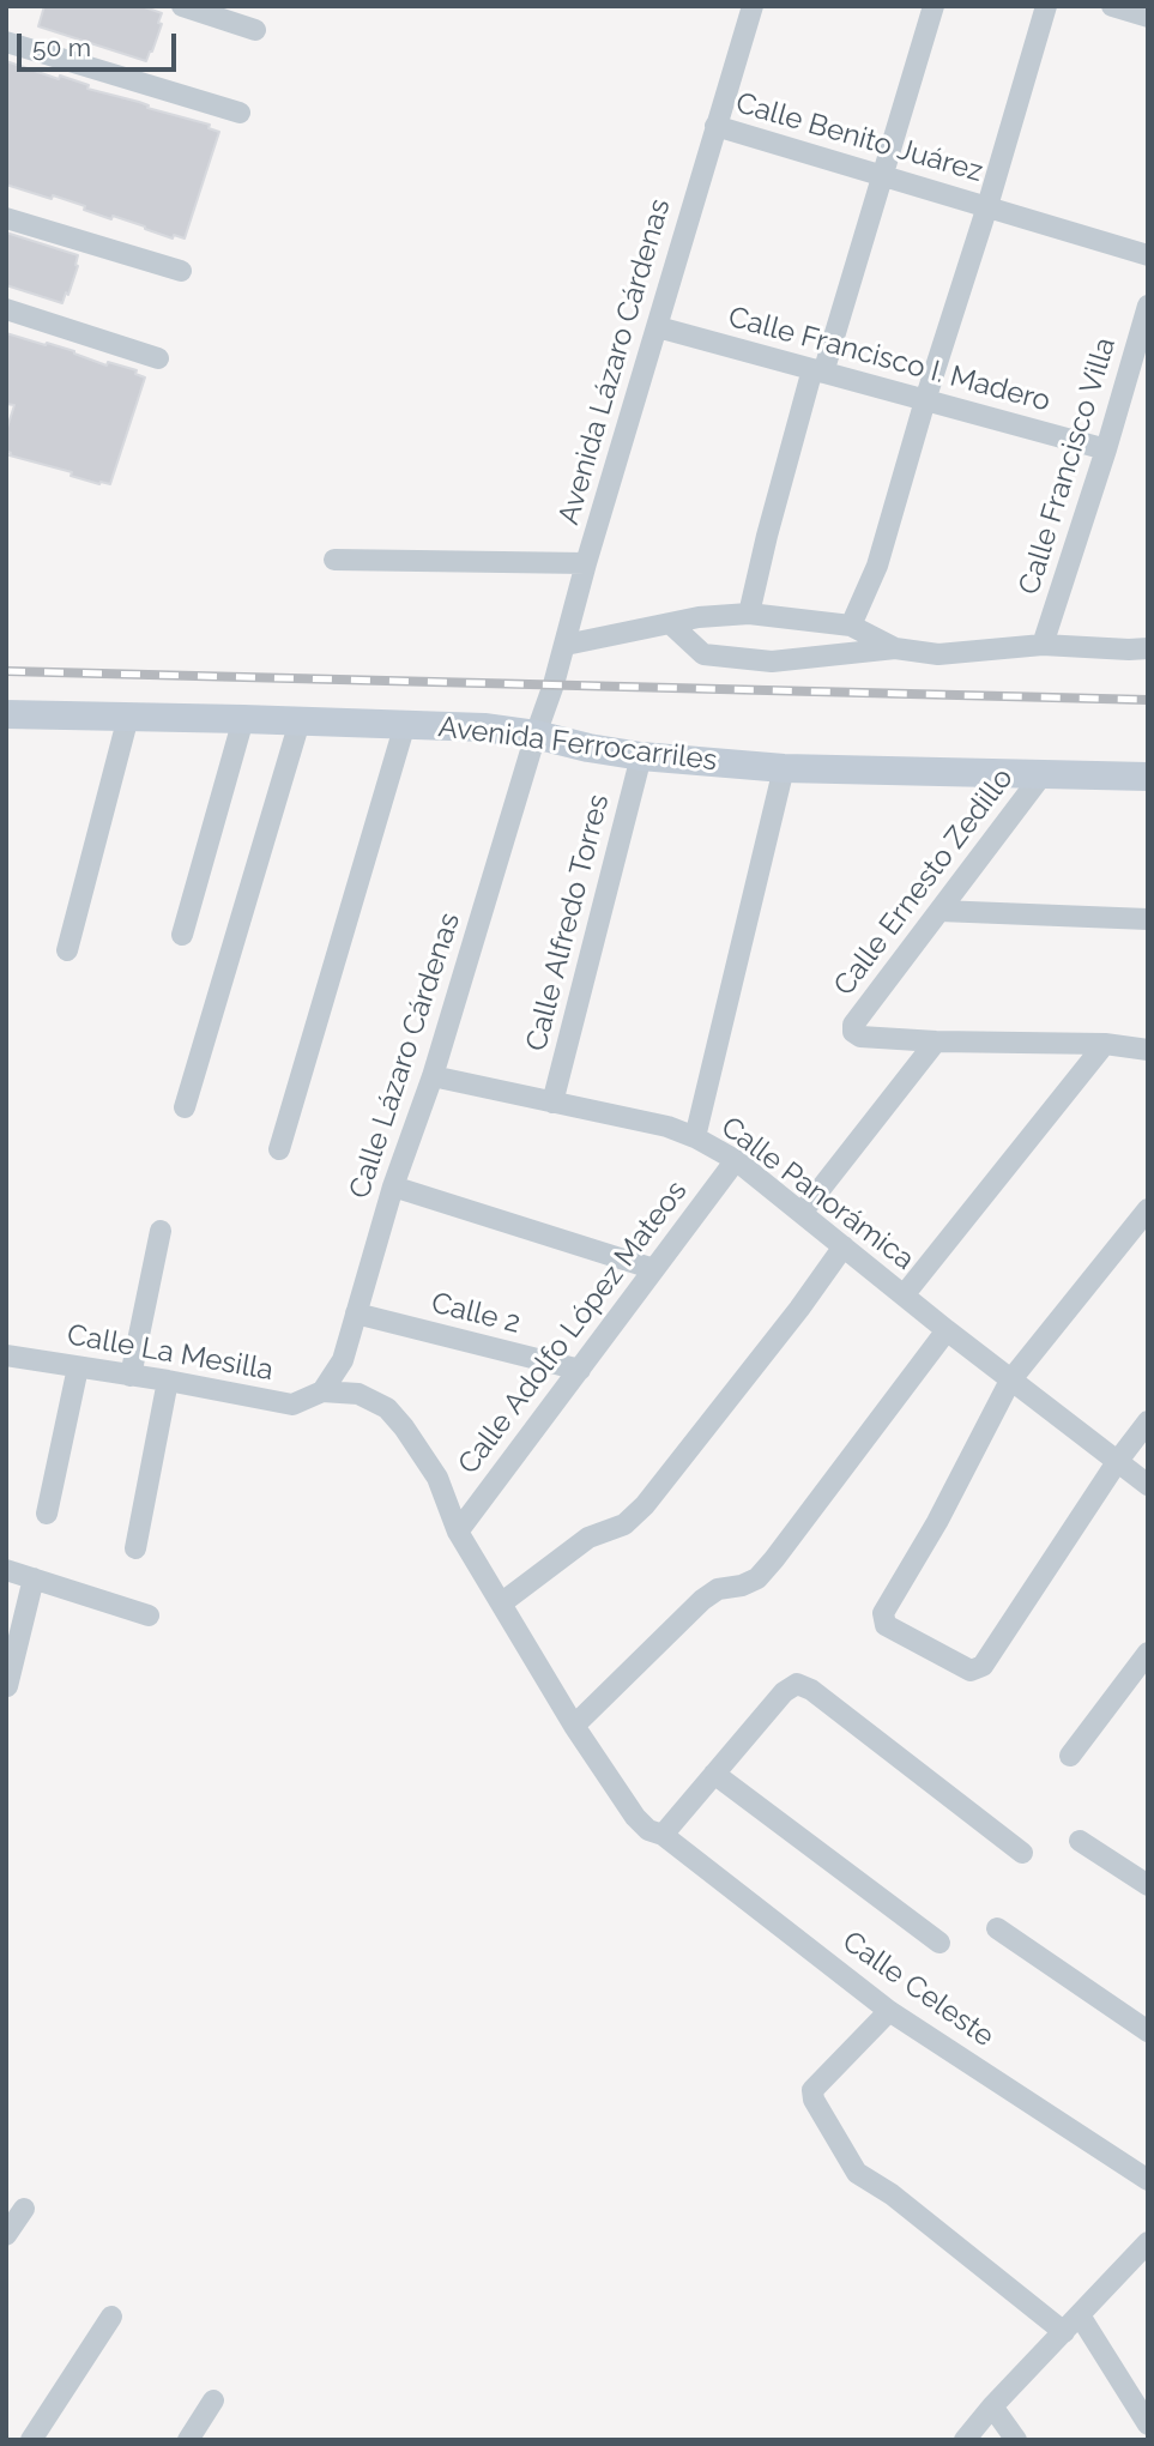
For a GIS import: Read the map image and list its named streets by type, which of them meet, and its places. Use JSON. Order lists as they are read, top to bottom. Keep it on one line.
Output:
{"streets":{"street":["Calle Benito Juárez","Calle Francisco I. Madero","Avenida Lázaro Cárdenas","Calle Francisco Villa","Avenida Ferrocarriles","Calle Ernesto Zedillo","Calle Alfredo Torres","Calle Lázaro Cárdenas","Calle Panorámica","Calle 2","Calle Adolfo López Mateos","Calle La Mesilla","Calle Celeste"]},"crossings":[["Calle Benito Juárez","Avenida Lázaro Cárdenas"],["Calle Francisco I. Madero","Avenida Lázaro Cárdenas"],["Calle Francisco I. Madero","Calle Francisco Villa"],["Avenida Lázaro Cárdenas","Avenida Ferrocarriles"],["Avenida Lázaro Cárdenas","Calle Lázaro Cárdenas"],["Avenida Ferrocarriles","Calle Ernesto Zedillo"],["Avenida Ferrocarriles","Calle Alfredo Torres"],["Avenida Ferrocarriles","Calle Lázaro Cárdenas"],["Calle Alfredo Torres","Calle Panorámica"],["Calle Lázaro Cárdenas","Calle Panorámica"],["Calle Lázaro Cárdenas","Calle 2"],["Calle Lázaro Cárdenas","Calle La Mesilla"],["Calle Lázaro Cárdenas","Calle Celeste"],["Calle Panorámica","Calle Adolfo López Mateos"],["Calle 2","Calle Adolfo López Mateos"],["Calle Adolfo López Mateos","Calle Celeste"],["Calle La Mesilla","Calle Celeste"]],"scale_bar":"50 m"}
